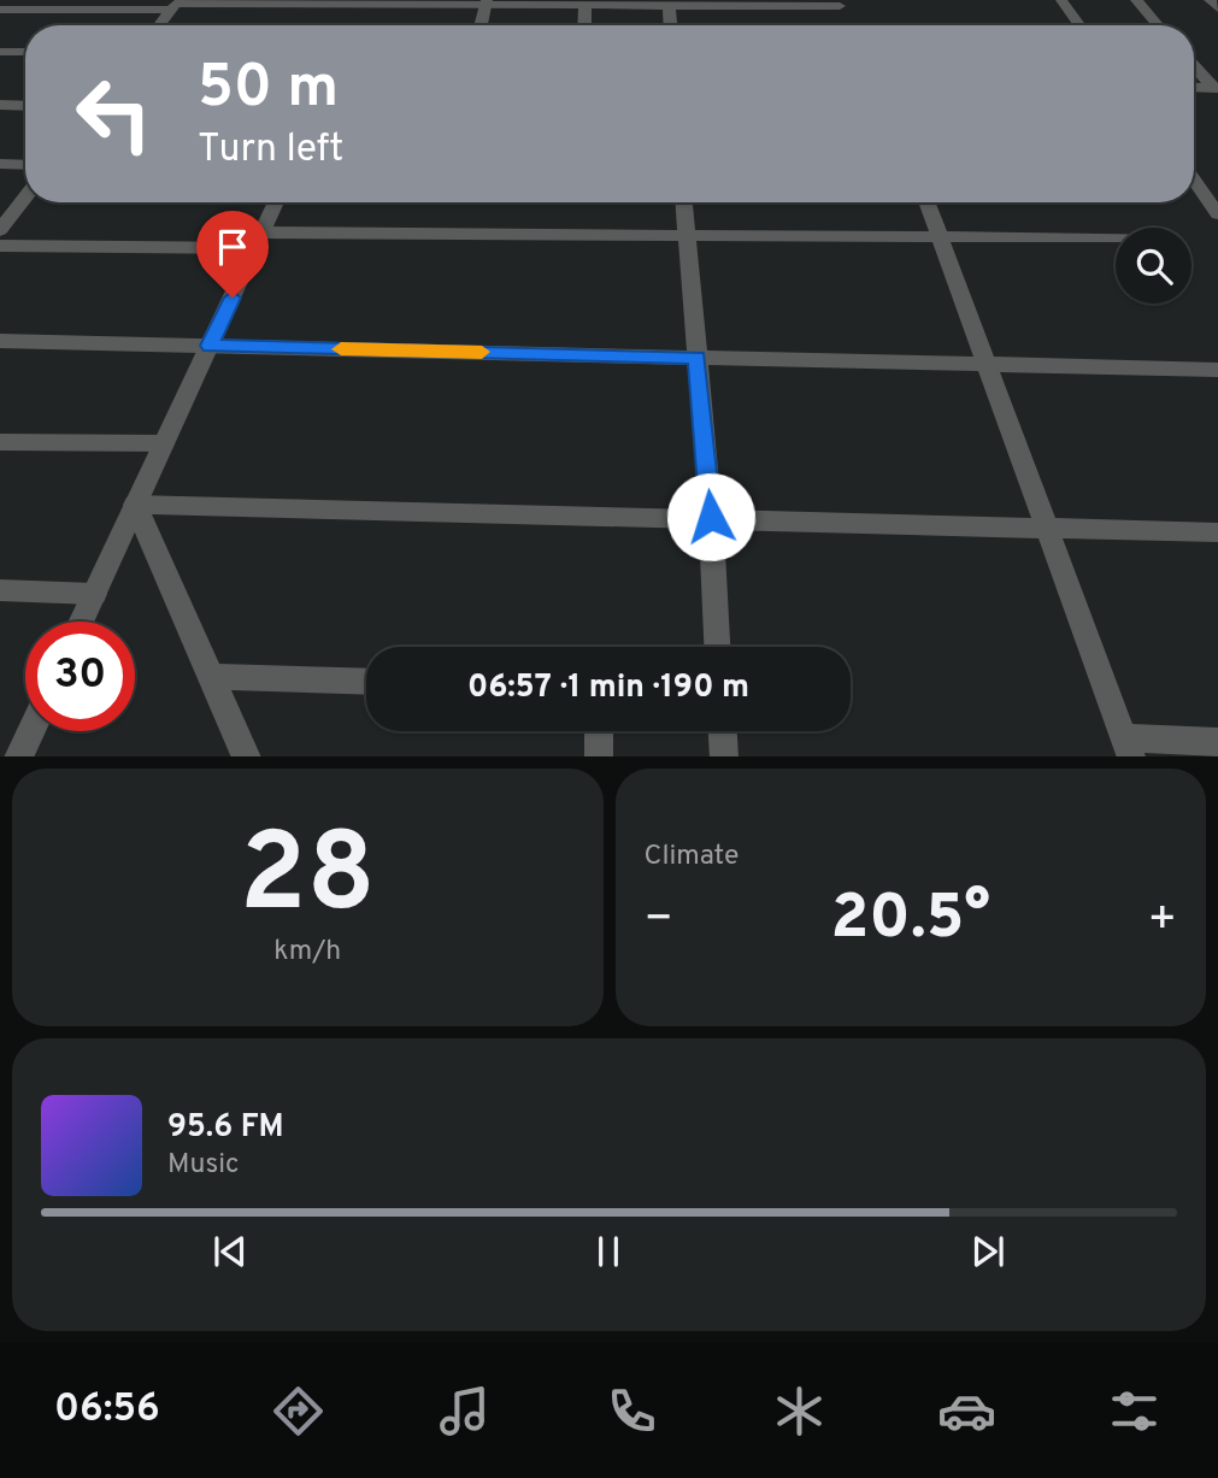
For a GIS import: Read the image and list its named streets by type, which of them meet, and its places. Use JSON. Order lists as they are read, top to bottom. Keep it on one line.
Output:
{"page":{"turn":["50 m","Turn left"],"limit":"30","trip":"06:57 · 1 min · 190 m","tile":[["28","km/h"],"Climate"],"heat":["−","20.5°","+"],"song":["95.6 FM","Music"],"tabs":"06:56"}}
